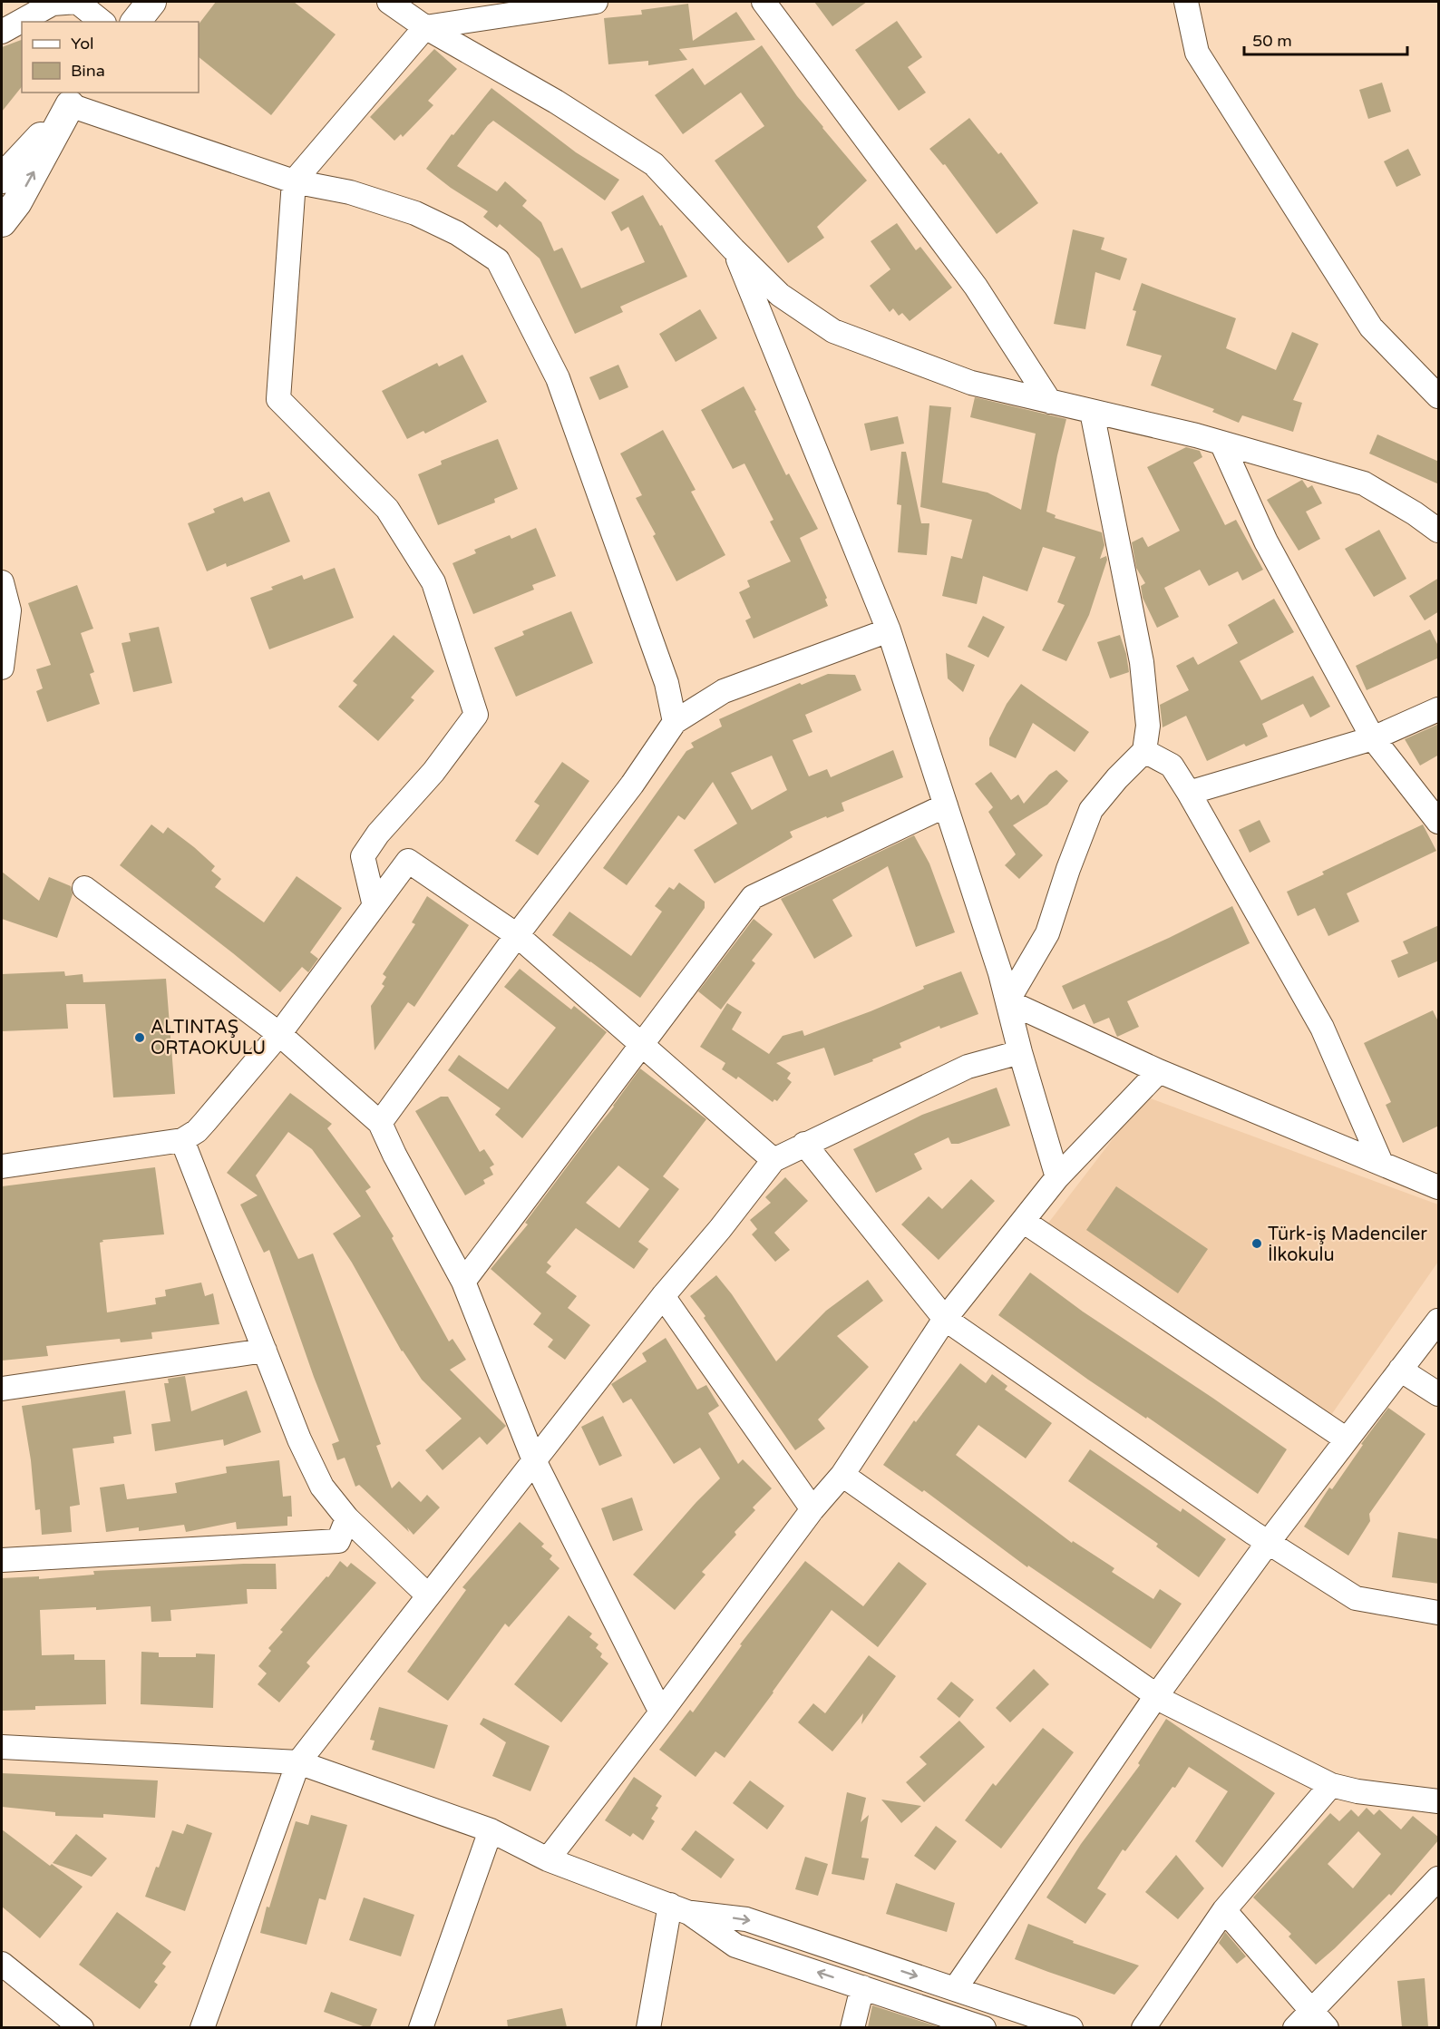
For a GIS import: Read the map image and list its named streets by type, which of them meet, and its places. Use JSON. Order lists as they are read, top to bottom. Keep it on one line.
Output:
{"places":["ALTINTAŞ ORTAOKULU","Türk-iş Madenciler İlkokulu"],"legend":["Yol","Bina"],"scale_bar":"50 m"}
